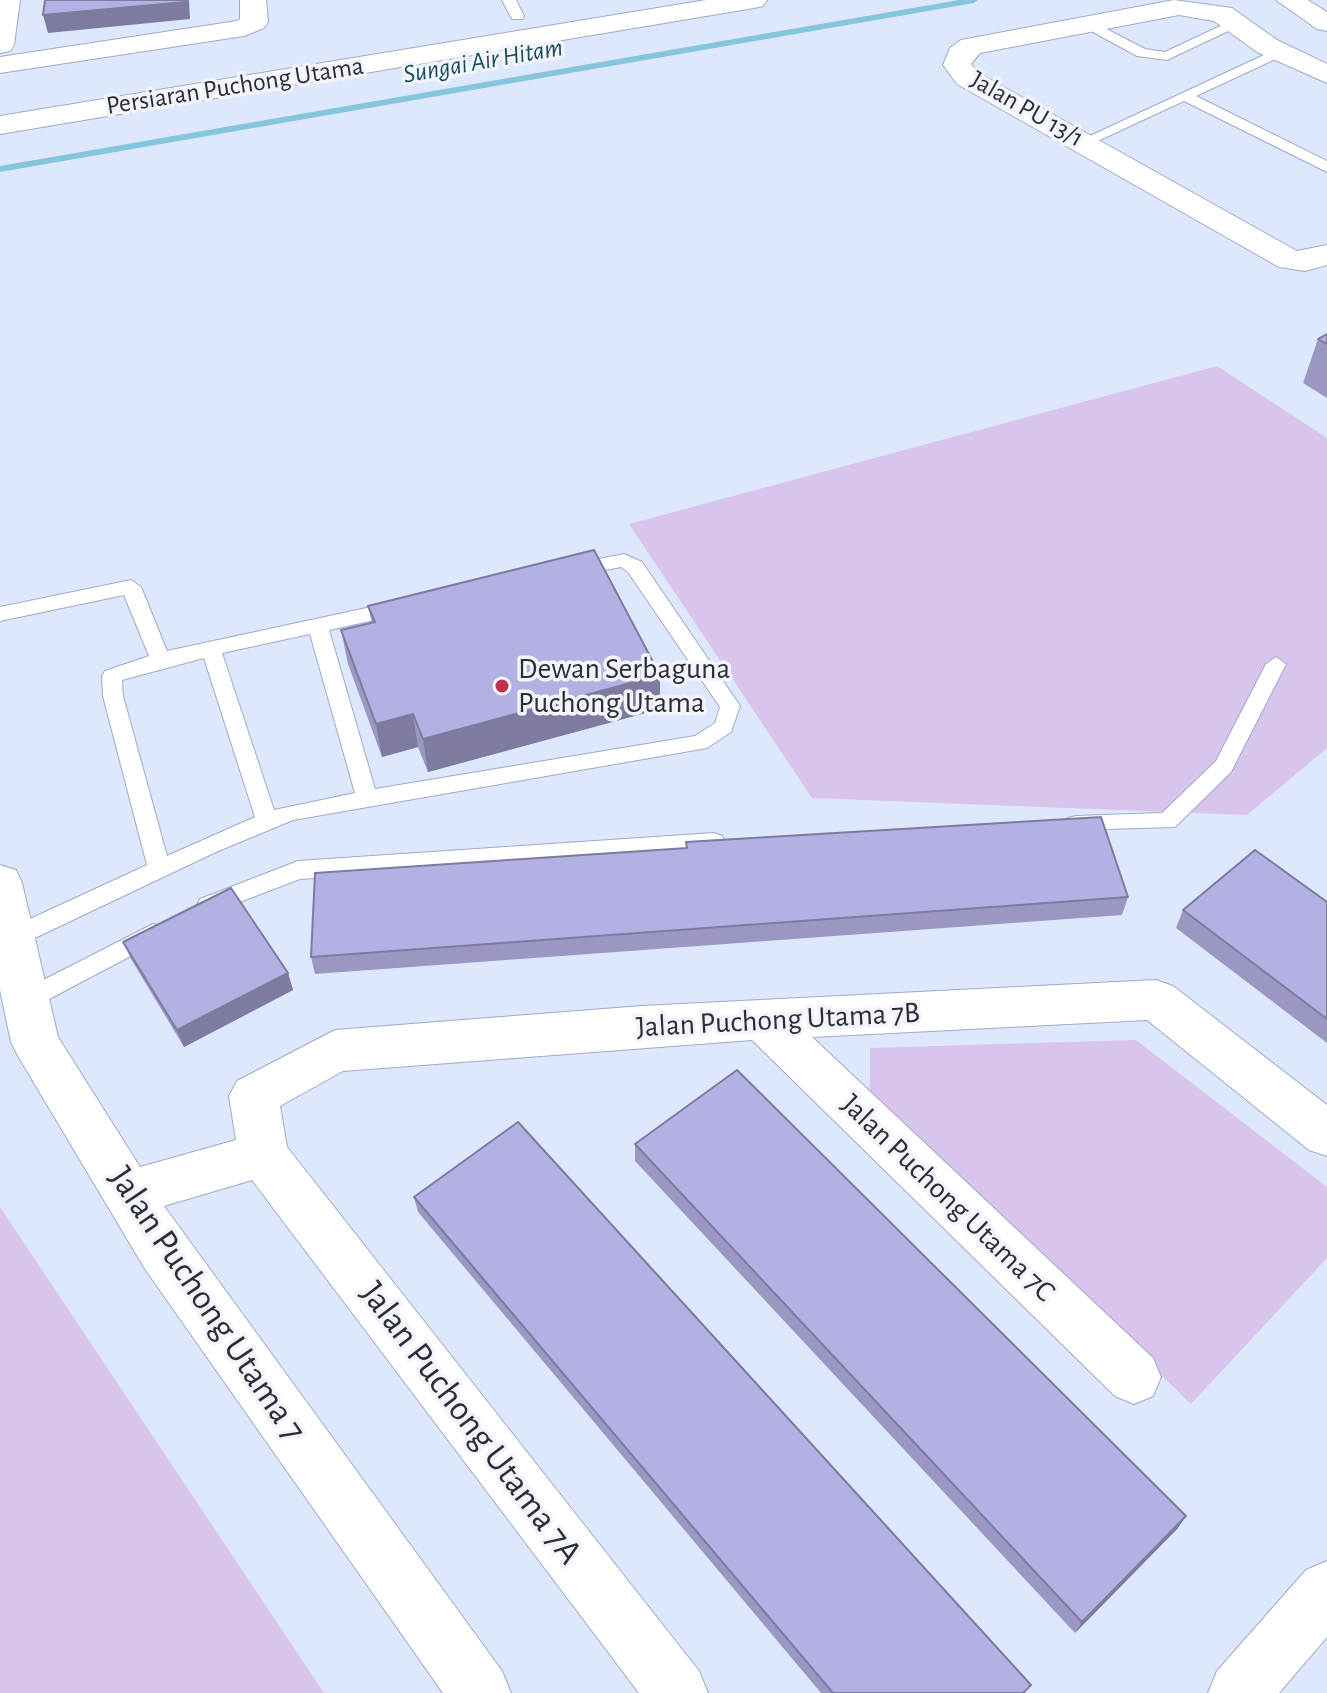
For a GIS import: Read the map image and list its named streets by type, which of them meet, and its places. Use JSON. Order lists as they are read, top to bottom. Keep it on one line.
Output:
{"streets":{"street":["Persiaran Puchong Utama","Jalan PU 13/1","Jalan Puchong Utama 7B","Jalan Puchong Utama 7C","Jalan Puchong Utama 7","Jalan Puchong Utama 7A"]},"crossings":[["Jalan Puchong Utama 7B","Jalan Puchong Utama 7C"],["Jalan Puchong Utama 7B","Jalan Puchong Utama 7A"]],"water":["Sungai Air Hitam"],"places":["Dewan Serbaguna Puchong Utama"]}
